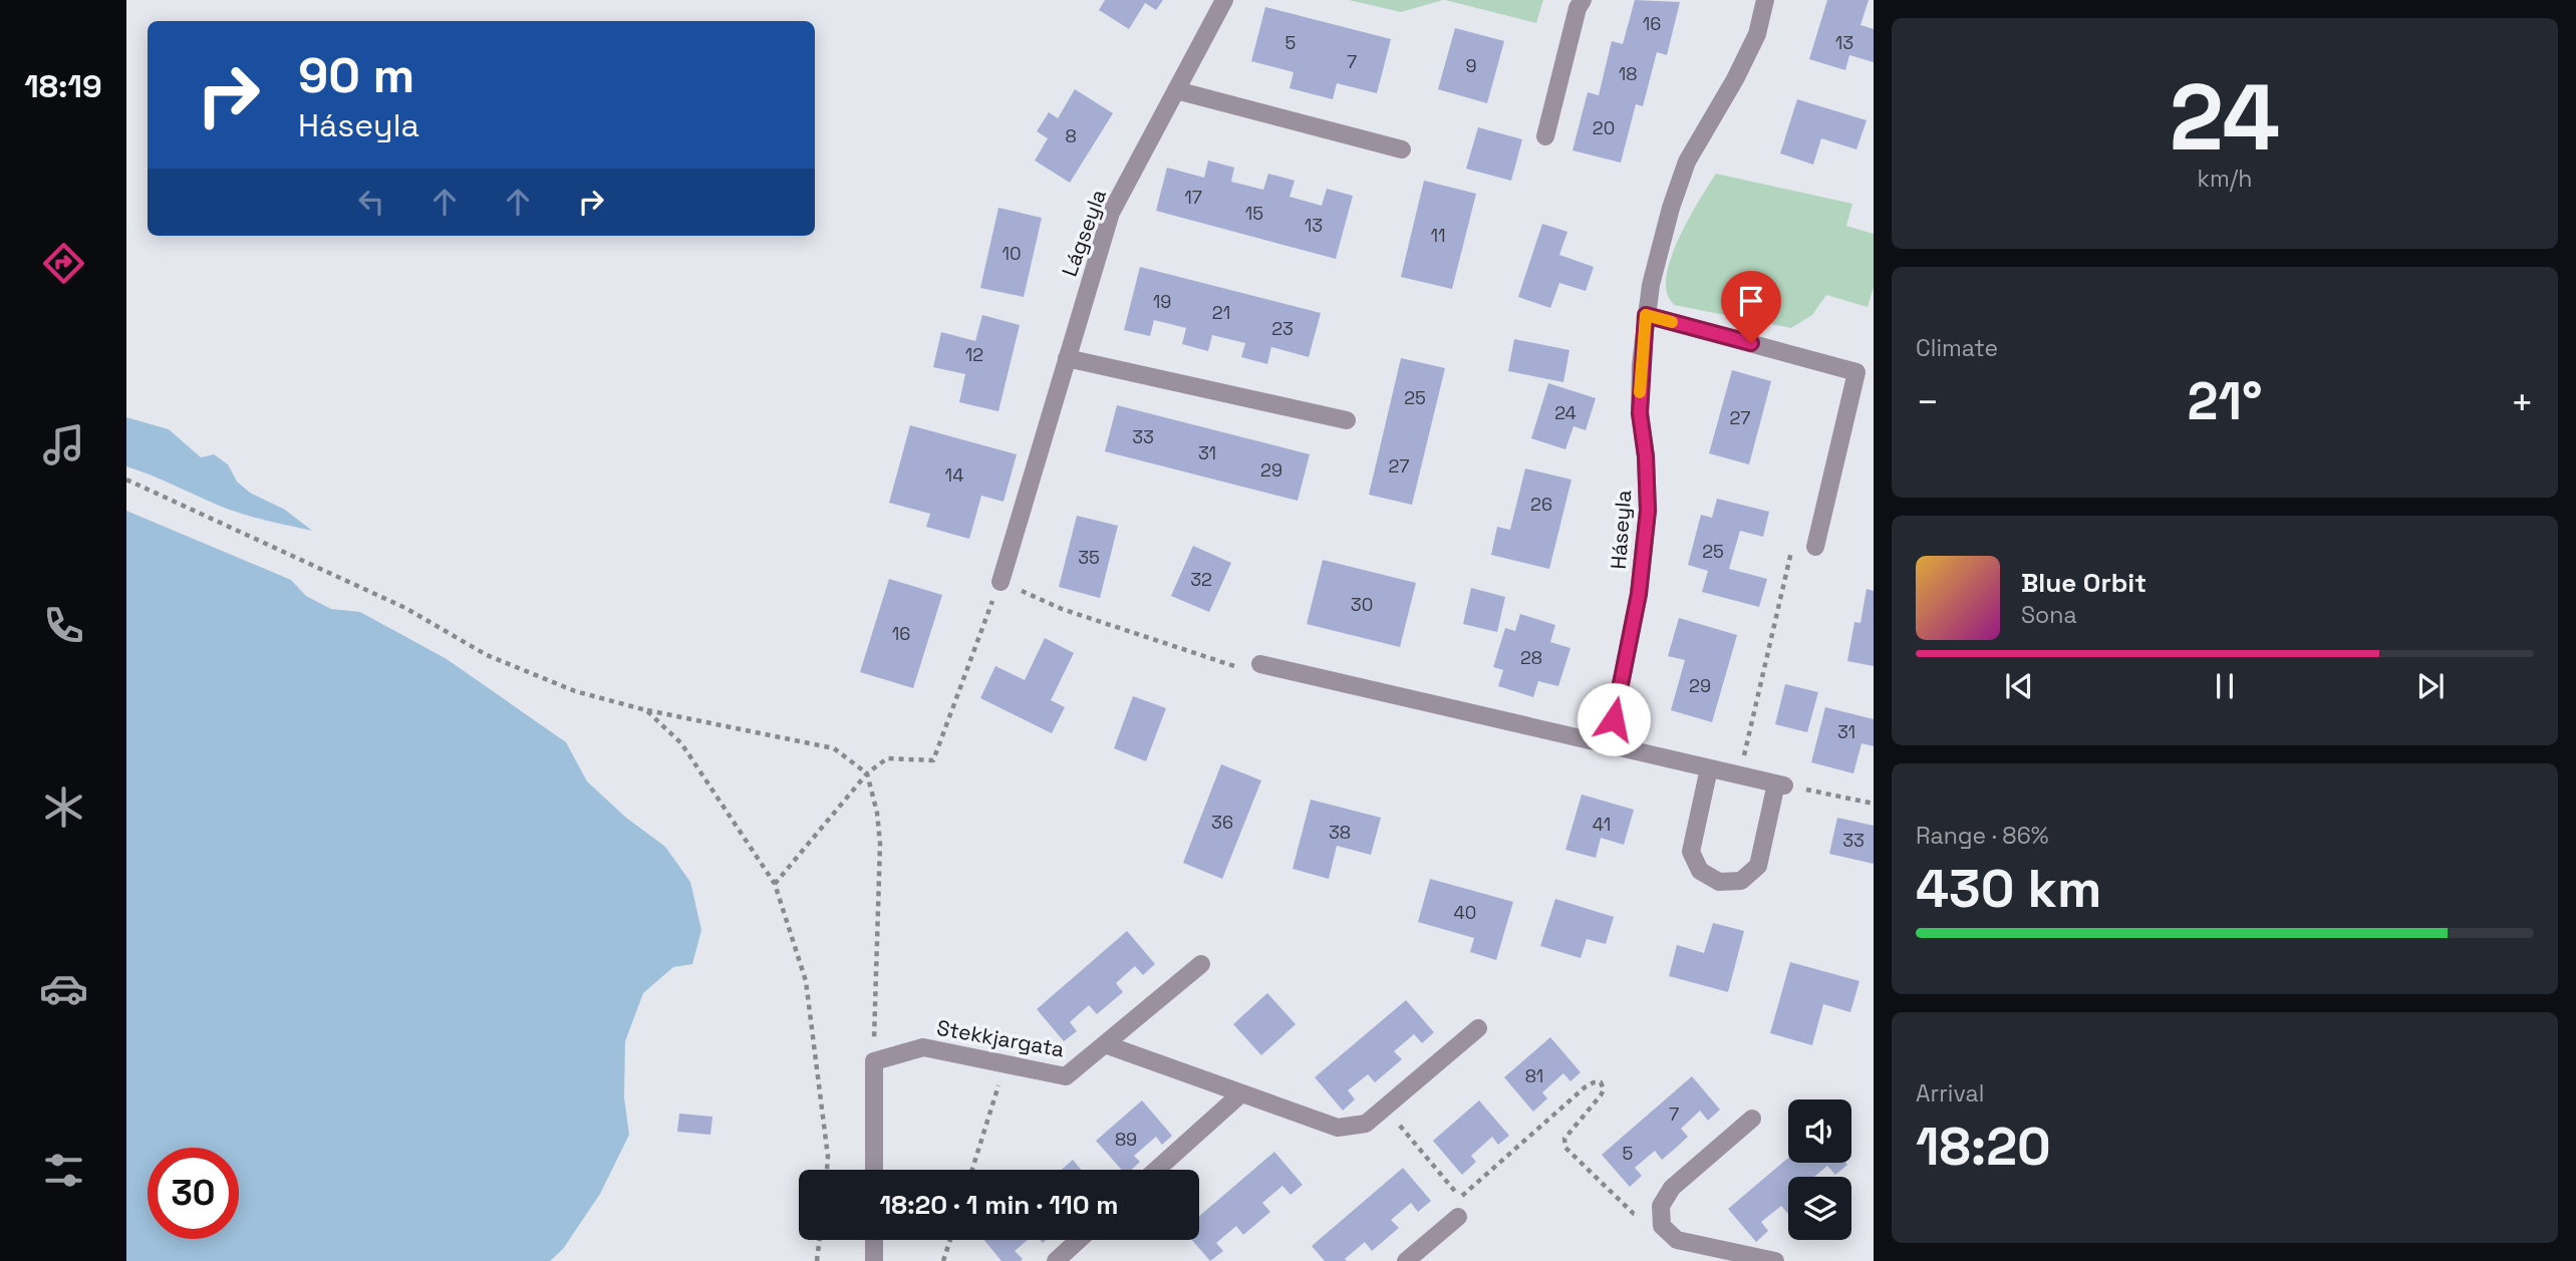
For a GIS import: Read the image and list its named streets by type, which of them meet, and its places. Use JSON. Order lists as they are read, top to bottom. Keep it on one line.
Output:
{"streets":{"street":["Lágseyla","Háseyla","Stekkjargata"]},"house_numbers":["16","5","13","7","9","18","20","8","17","15","13","11","10","19","21","23","12","25","24","27","33","31","27","29","14","26","25","35","32","30","16","28","29","31","36","41","38","33","40","81","7","89","5"],"page":{"tabs":"18:19","tile":[["24","km/h"],"Climate",["Range · 86%","430 km"],["Arrival","18:20"]],"turn":["90 m","Háseyla"],"heat":["−","21°","+"],"song":["Blue Orbit","Sona"],"limit":"30","trip":"18:20 · 1 min · 110 m"}}
